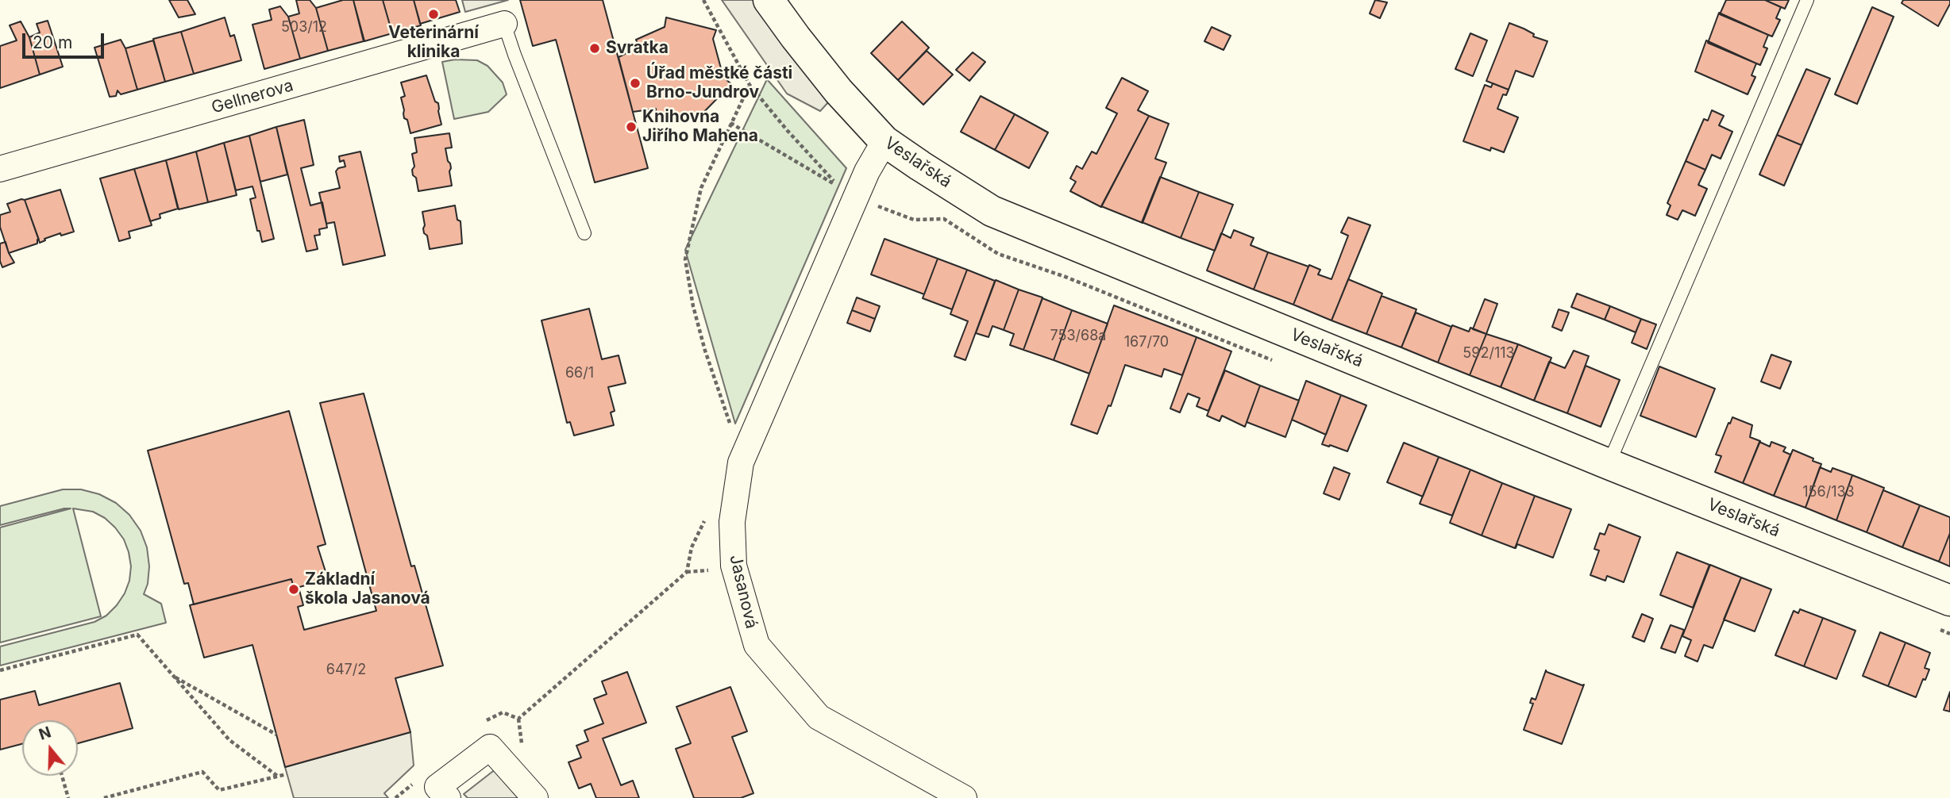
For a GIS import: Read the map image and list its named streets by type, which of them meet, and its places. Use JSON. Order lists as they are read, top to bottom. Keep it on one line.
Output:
{"streets":{"street":["Gellnerova","Veslařská","Jasanová"]},"crossings":[["Veslařská","Jasanová"]],"places":["Veterinární klinika","Svratka","Úřad městké části Brno-Jundrov","Knihovna Jiřího Mahena","Základní škola Jasanová"],"house_numbers":["503/12","753/68a","167/70","592/113","66/1","156/133","647/2"],"scale_bar":"20 m","north":"top"}
